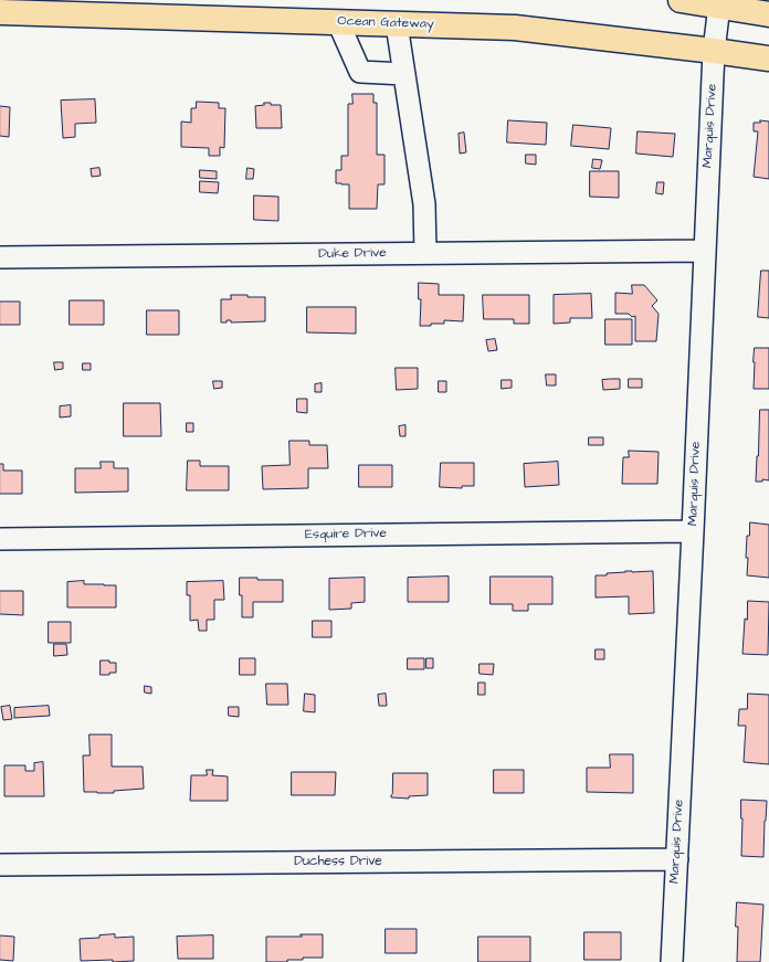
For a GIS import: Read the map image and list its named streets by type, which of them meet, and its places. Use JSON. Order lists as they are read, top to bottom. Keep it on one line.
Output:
{"streets":{"main road":["Ocean Gateway"],"street":["Marquis Drive","Duke Drive","Esquire Drive","Duchess Drive"]},"crossings":[["Ocean Gateway","Marquis Drive"],["Marquis Drive","Duke Drive"],["Marquis Drive","Esquire Drive"],["Marquis Drive","Duchess Drive"]]}
